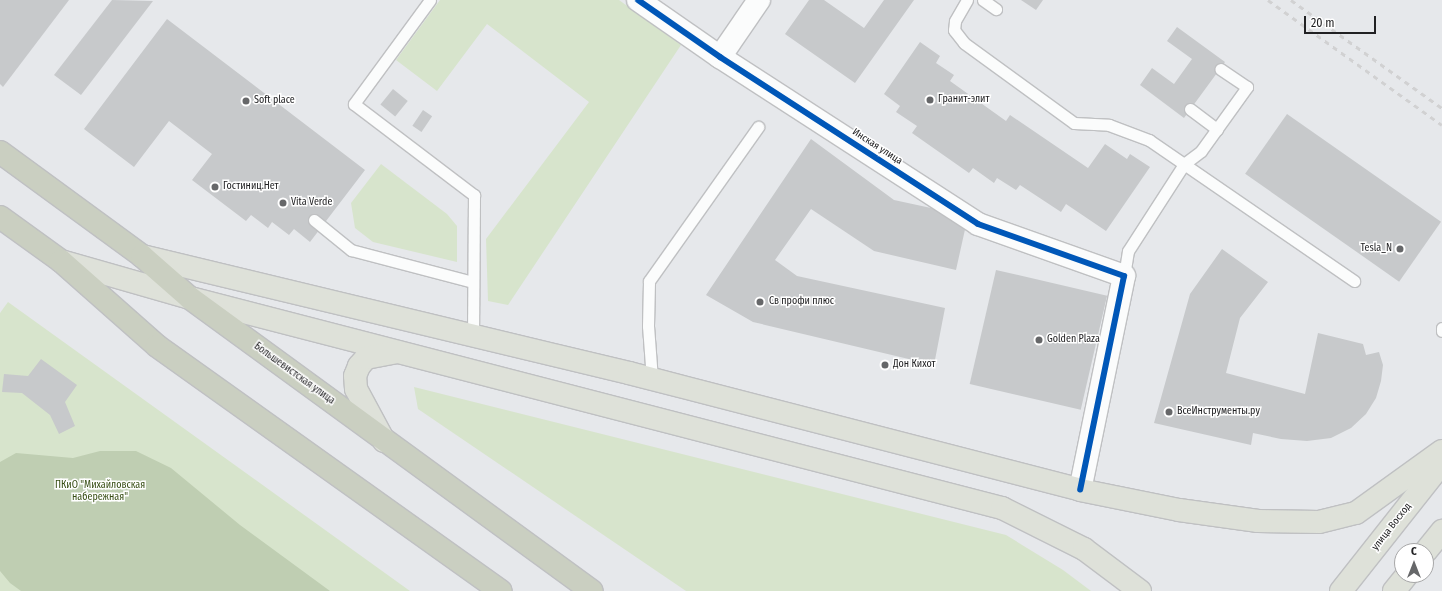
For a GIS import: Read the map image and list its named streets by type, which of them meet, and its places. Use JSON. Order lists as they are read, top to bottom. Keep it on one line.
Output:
{"streets":{"highway":["Большевистская улица"],"main road":["улица Восход"],"street":["Инская улица"]},"parks":["ПКиО \"Михайловская набережная\""],"places":["Гранит-элит","Soft place","Гостиниц.Нет","Vita Verde","Tesla_N","Св профи плюс","Golden Plaza","Дон Кихот","ВсеИнструменты.ру"],"scale_bar":"20 m","north":"top"}
